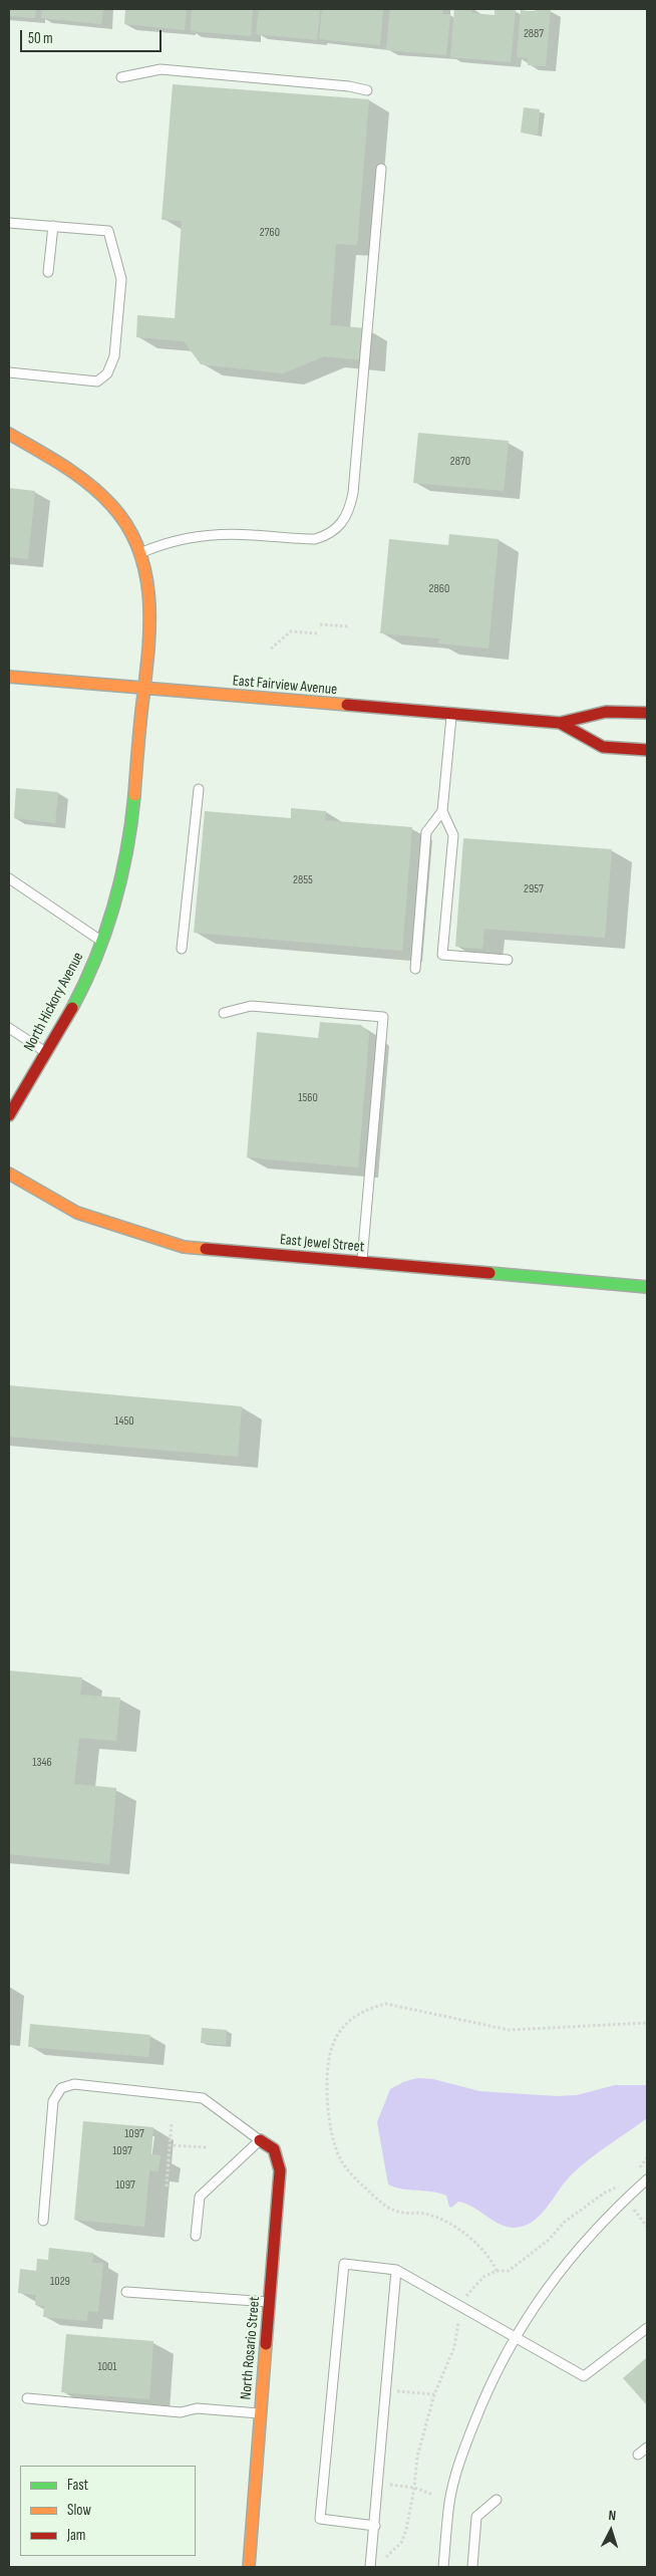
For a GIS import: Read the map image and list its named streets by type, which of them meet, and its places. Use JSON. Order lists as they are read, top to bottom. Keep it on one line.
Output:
{"streets":{"street":["East Fairview Avenue","North Hickory Avenue","East Jewel Street","North Rosario Street"]},"crossings":[["East Fairview Avenue","North Hickory Avenue"]],"house_numbers":["2887","2760","2870","2860","2855","2957","1560","1450","1346","1097","1097","1097","1029","1001"],"legend":["Fast","Slow","Jam"],"scale_bar":"50 m","north":"top"}
